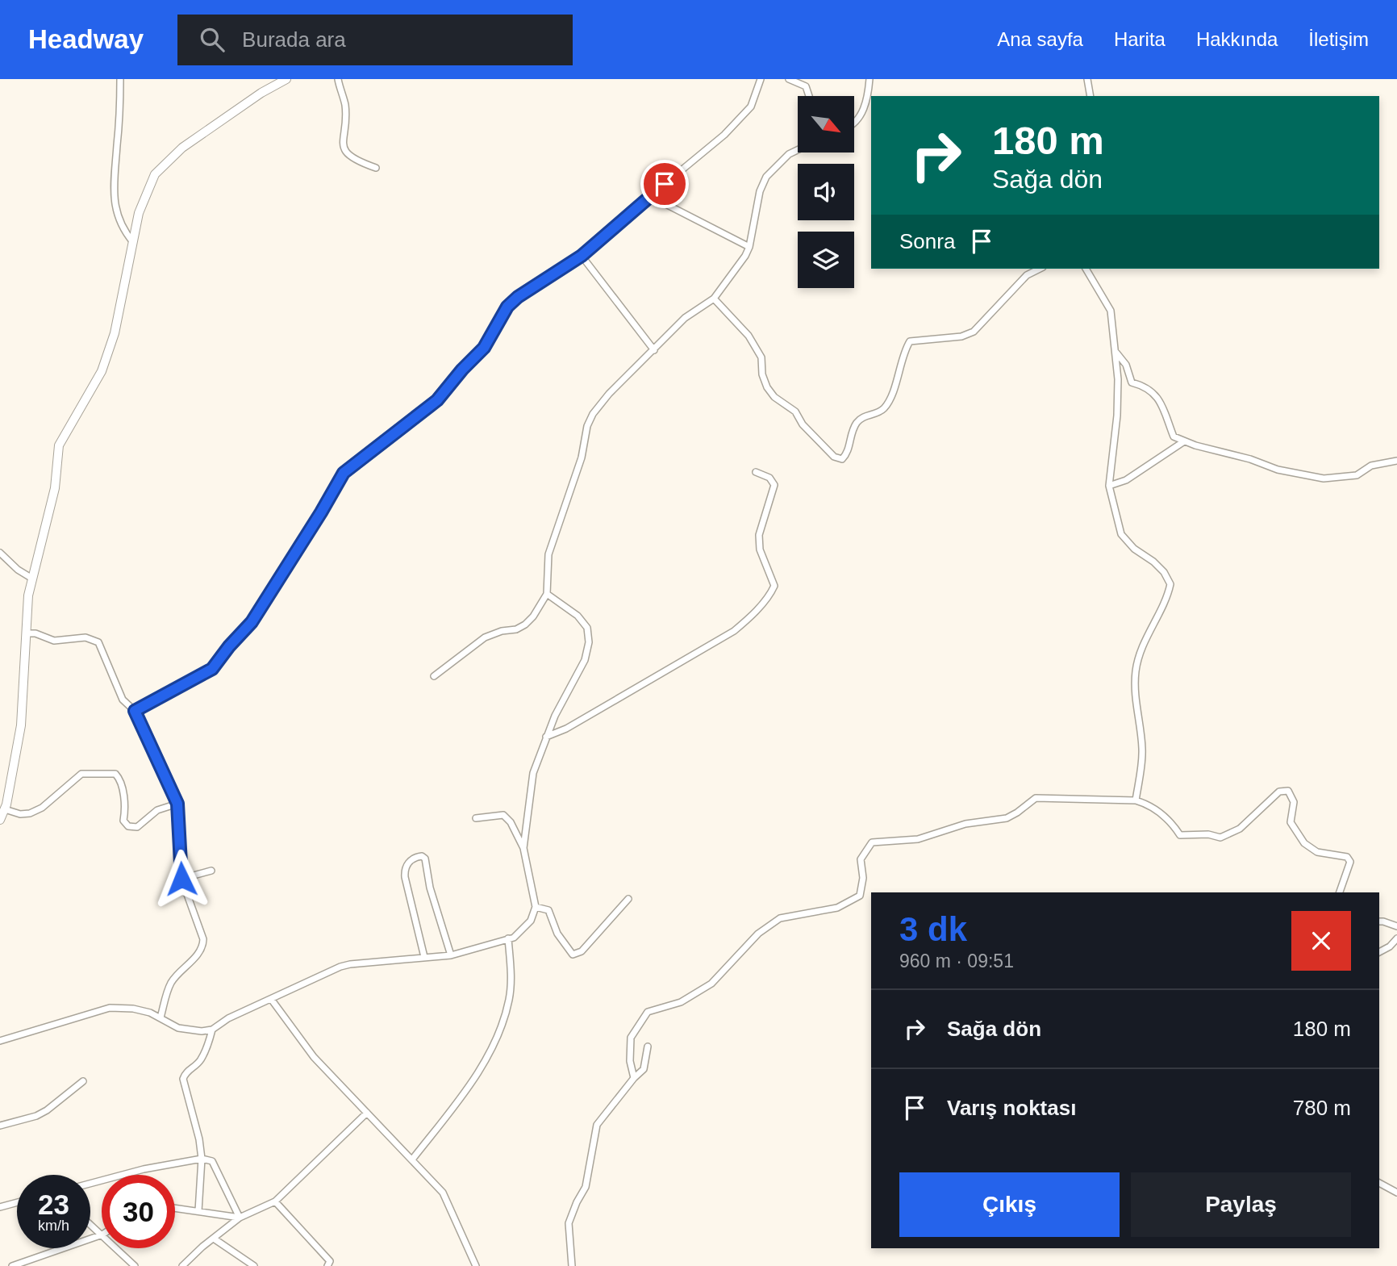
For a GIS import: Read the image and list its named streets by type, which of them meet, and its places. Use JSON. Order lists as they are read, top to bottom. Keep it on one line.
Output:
{"north":"bottom right","page":{"header":"Headway","search":"Burada ara","nav":["Ana sayfa","Harita","Hakkında","İletişim"],"turn":["180 m","Sağa dön"],"then":"Sonra","heading":["3 dk","960 m · 09:51"],"list":[{"name":"Sağa dön","value":"180 m"},{"name":"Varış noktası","value":"780 m"}],"buttons":["Çıkış","Paylaş"],"speed":"23 km/h","limit":"30"}}
